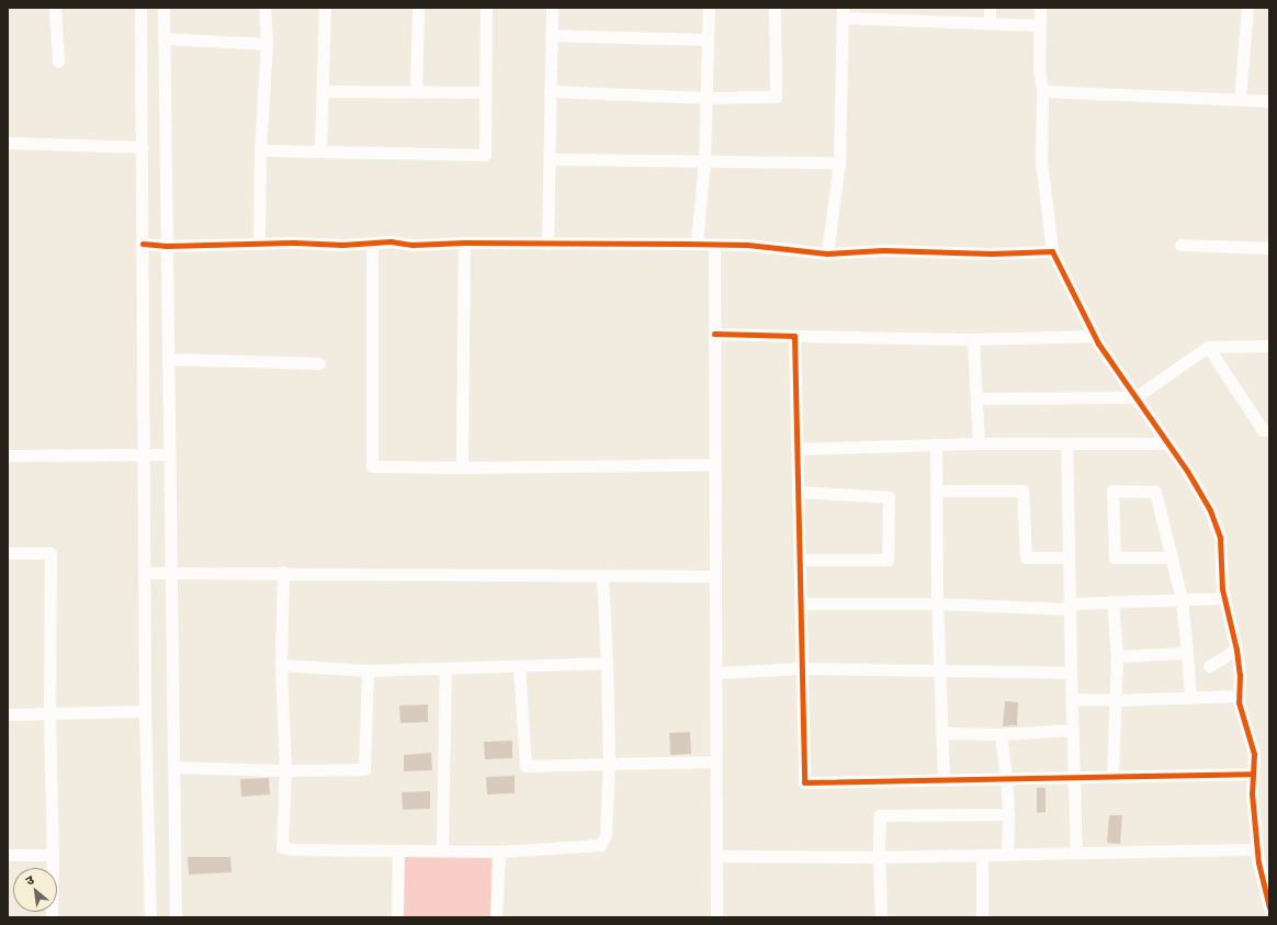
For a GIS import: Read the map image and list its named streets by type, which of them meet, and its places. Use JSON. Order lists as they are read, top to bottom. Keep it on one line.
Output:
{"north":"top left"}
